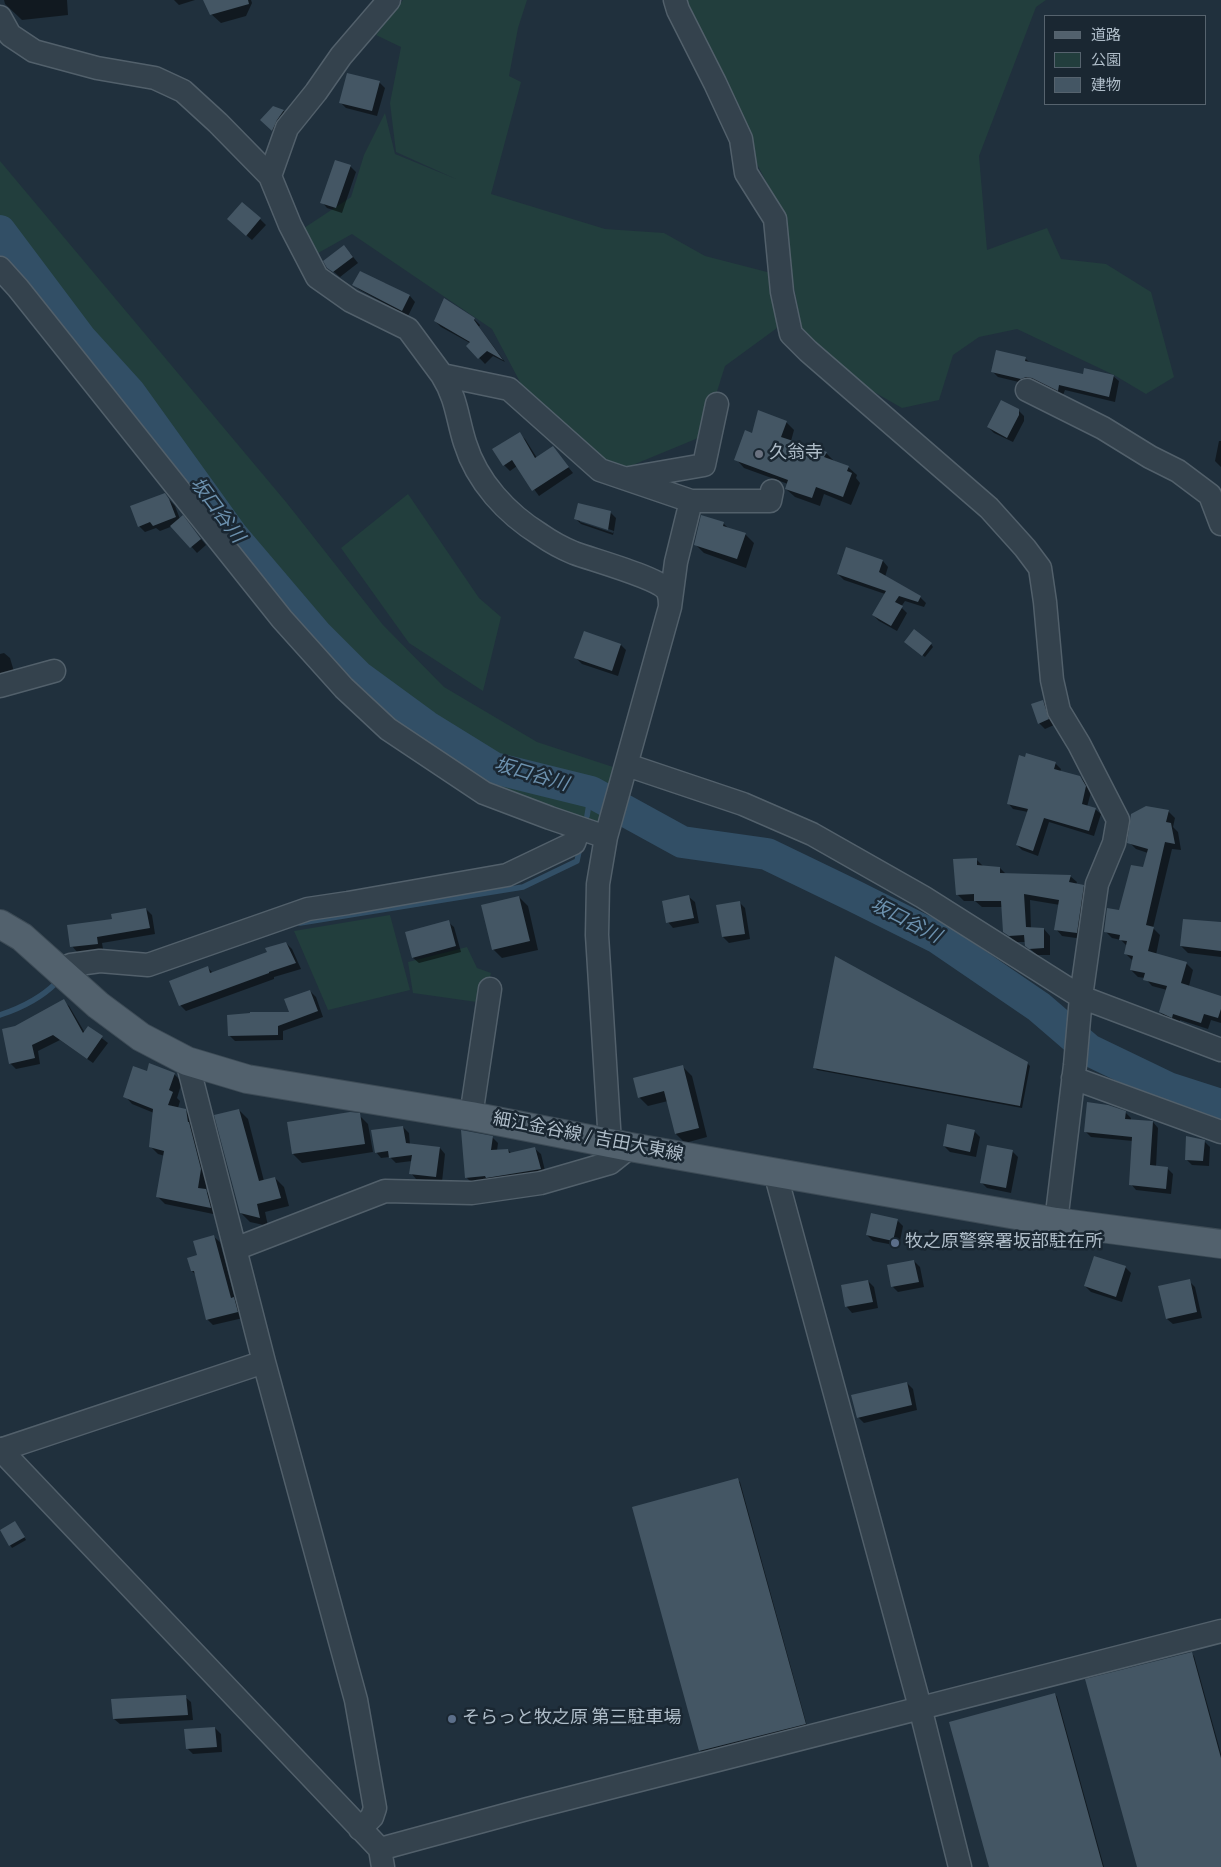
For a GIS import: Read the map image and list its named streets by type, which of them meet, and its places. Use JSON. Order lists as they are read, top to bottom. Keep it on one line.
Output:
{"streets":{"main road":["細江金谷線 / 吉田大東線"]},"water":["坂口谷川"],"places":["久翁寺","牧之原警察署坂部駐在所","そらっと牧之原 第三駐車場"],"legend":["道路","公園","建物"]}
